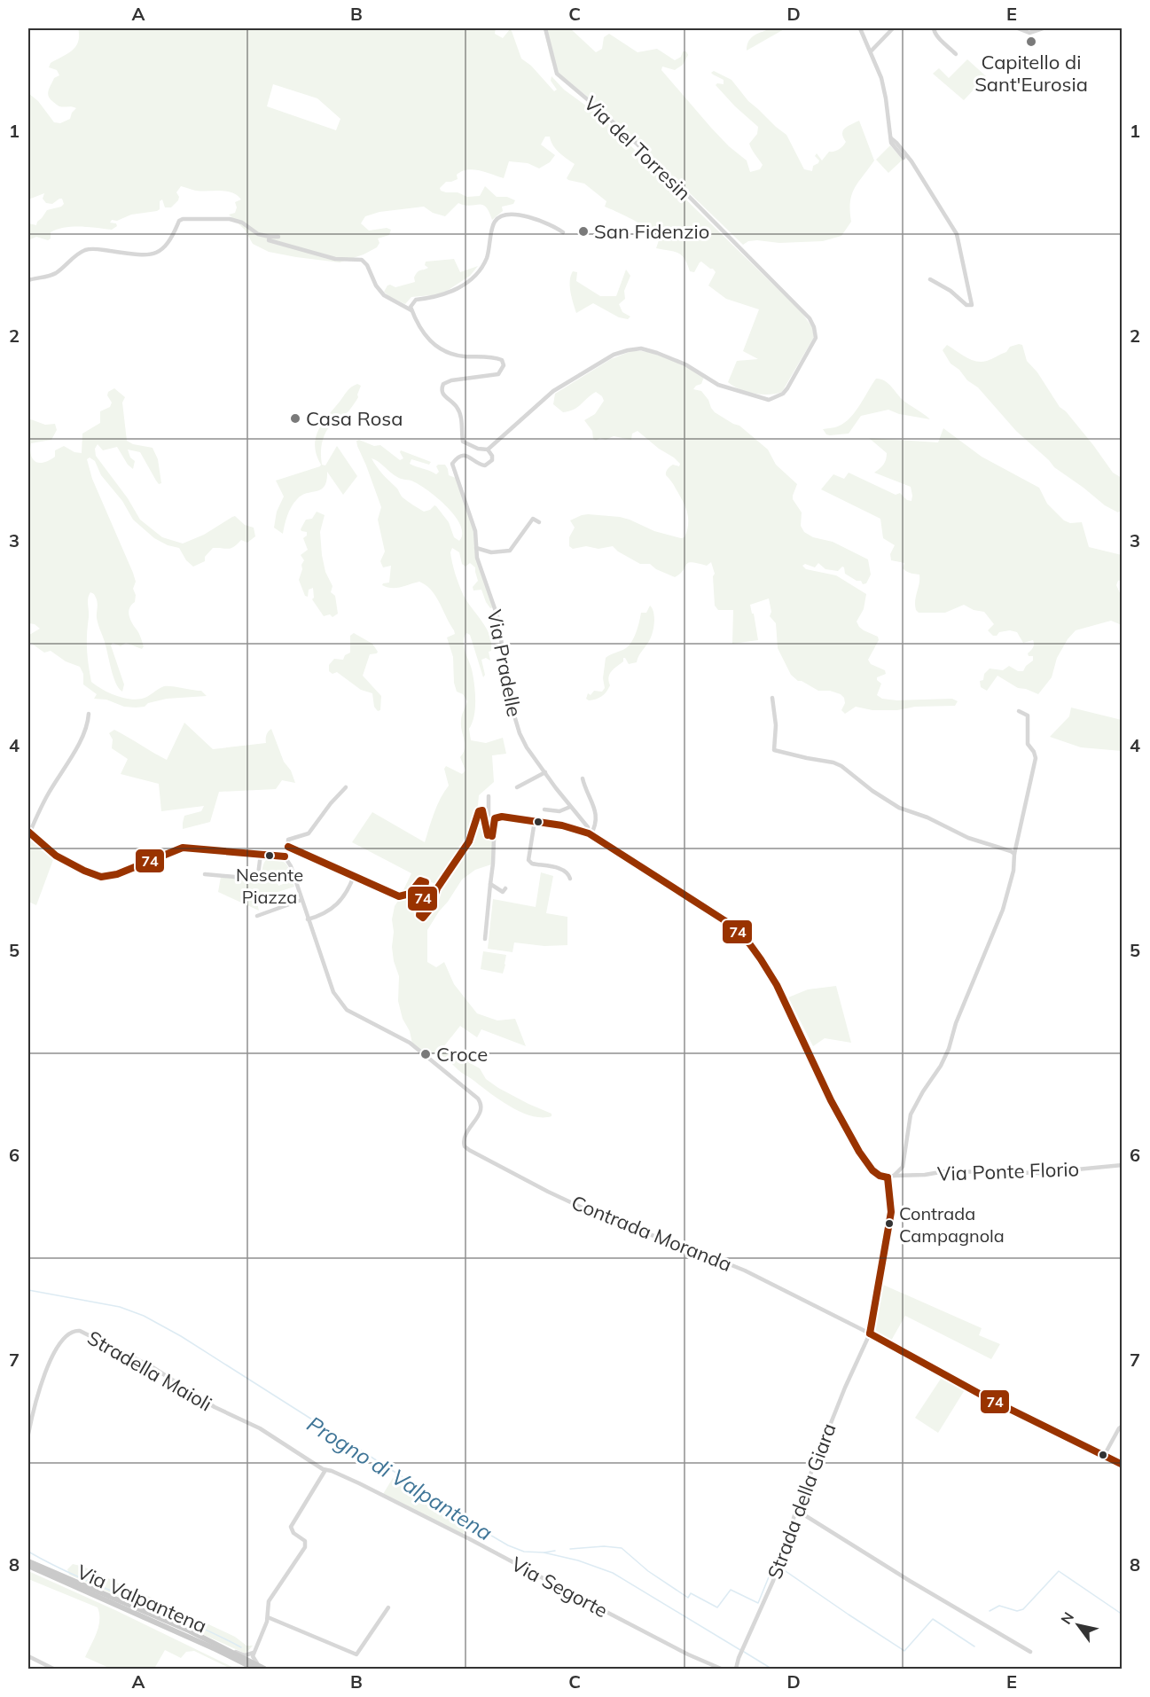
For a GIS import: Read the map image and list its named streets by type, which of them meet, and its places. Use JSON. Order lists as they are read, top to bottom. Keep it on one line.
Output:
{"streets":{"main road":["Via Valpantena"],"street":["Via del Torresin","Via Pradelle","Via Ponte Florio","Contrada Moranda","Stradella Maioli","Strada della Giara","Via Segorte"]},"crossings":[["Via del Torresin","Via Pradelle"],["Contrada Moranda","Strada della Giara"],["Stradella Maioli","Via Segorte"]],"water":["Progno di Valpantena"],"places":["Capitello di Sant'Eurosia","San Fidenzio","Casa Rosa","Nesente Piazza","Croce","Contrada Campagnola"],"lines":["transit line 74"],"north":"top left","grid":{"columns":["A","B","C","D","E"],"rows":["1","2","3","4","5","6","7","8"]}}
